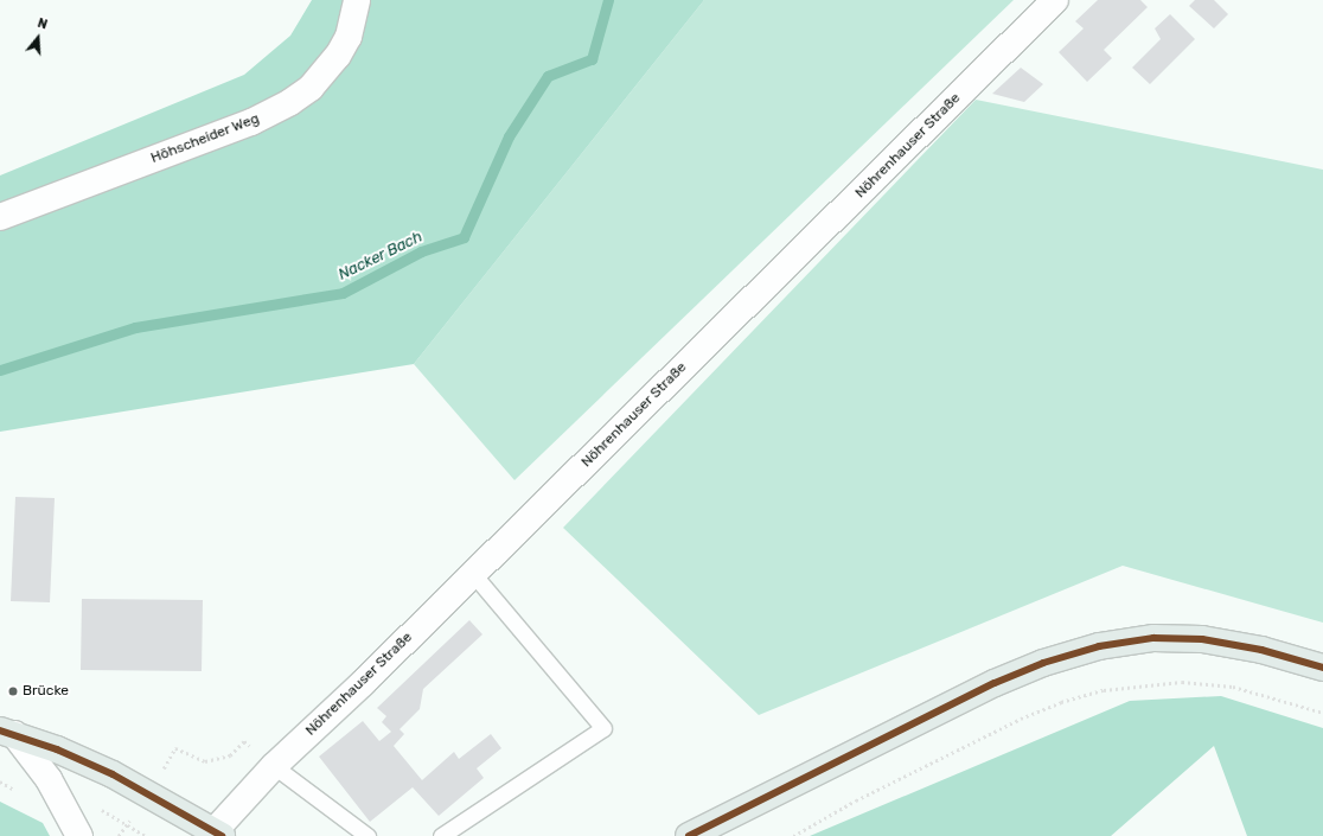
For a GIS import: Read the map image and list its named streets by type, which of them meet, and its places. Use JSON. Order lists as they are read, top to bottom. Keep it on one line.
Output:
{"streets":{"street":["Höhscheider Weg","Nöhrenhauser Straße"]},"water":["Nacker Bach"],"places":["Brücke"],"north":"top"}
